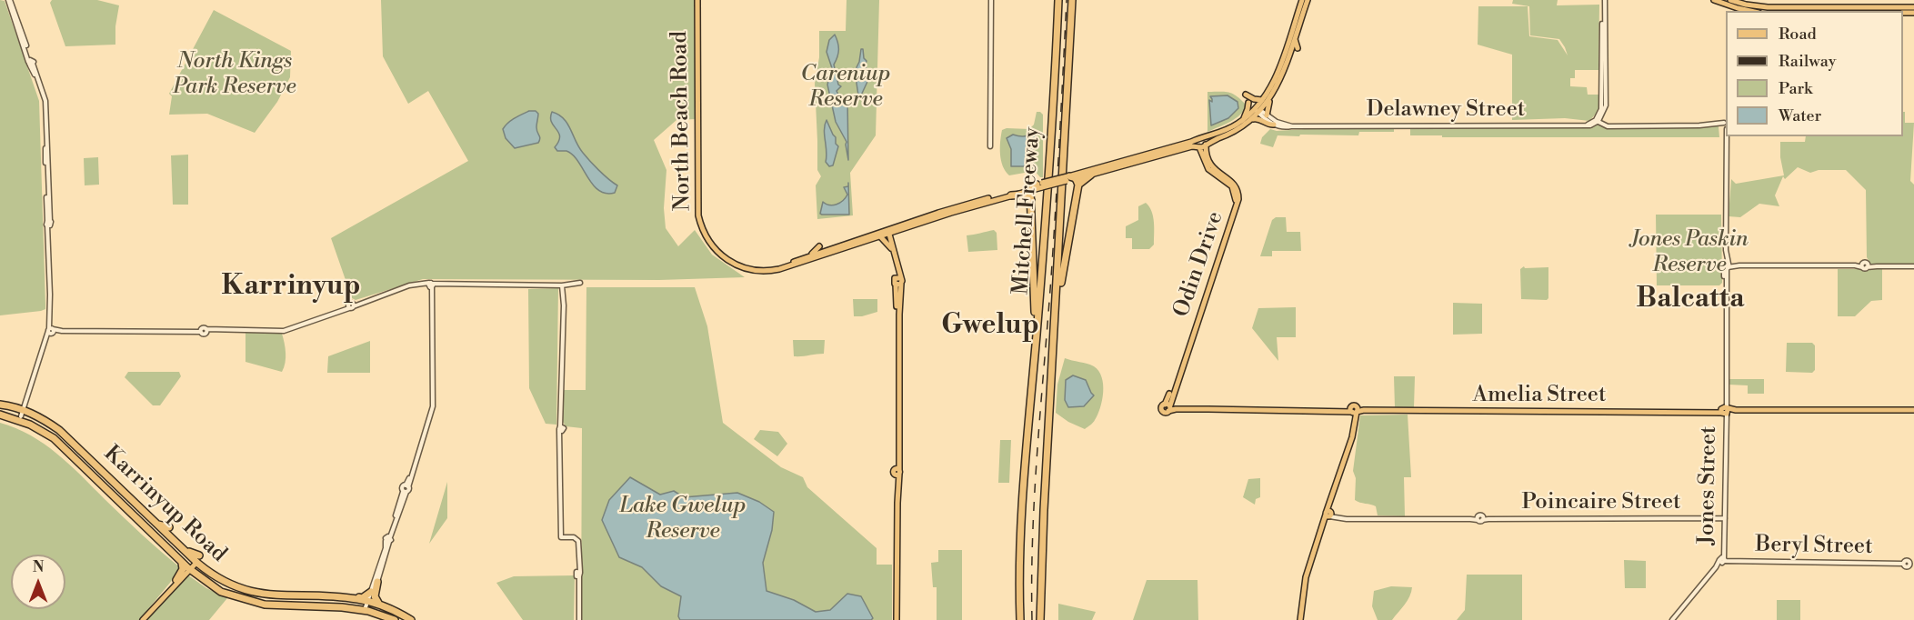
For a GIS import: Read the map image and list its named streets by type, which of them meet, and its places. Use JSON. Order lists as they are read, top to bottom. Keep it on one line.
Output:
{"streets":{"highway":["Mitchell Freeway","Karrinyup Road"],"main road":["North Beach Road","Odin Drive","Amelia Street"],"street":["Delawney Street","Jones Street","Poincaire Street","Beryl Street"]},"crossings":[["Delawney Street","Jones Street"],["Odin Drive","Amelia Street"],["Amelia Street","Jones Street"],["Jones Street","Poincaire Street"],["Jones Street","Beryl Street"]],"districts":["Karrinyup","Balcatta","Gwelup"],"parks":["North Kings Park Reserve","Careniup Reserve","Jones Paskin Reserve","Lake Gwelup Reserve"],"legend":["Road","Railway","Park","Water"],"north":"top"}
